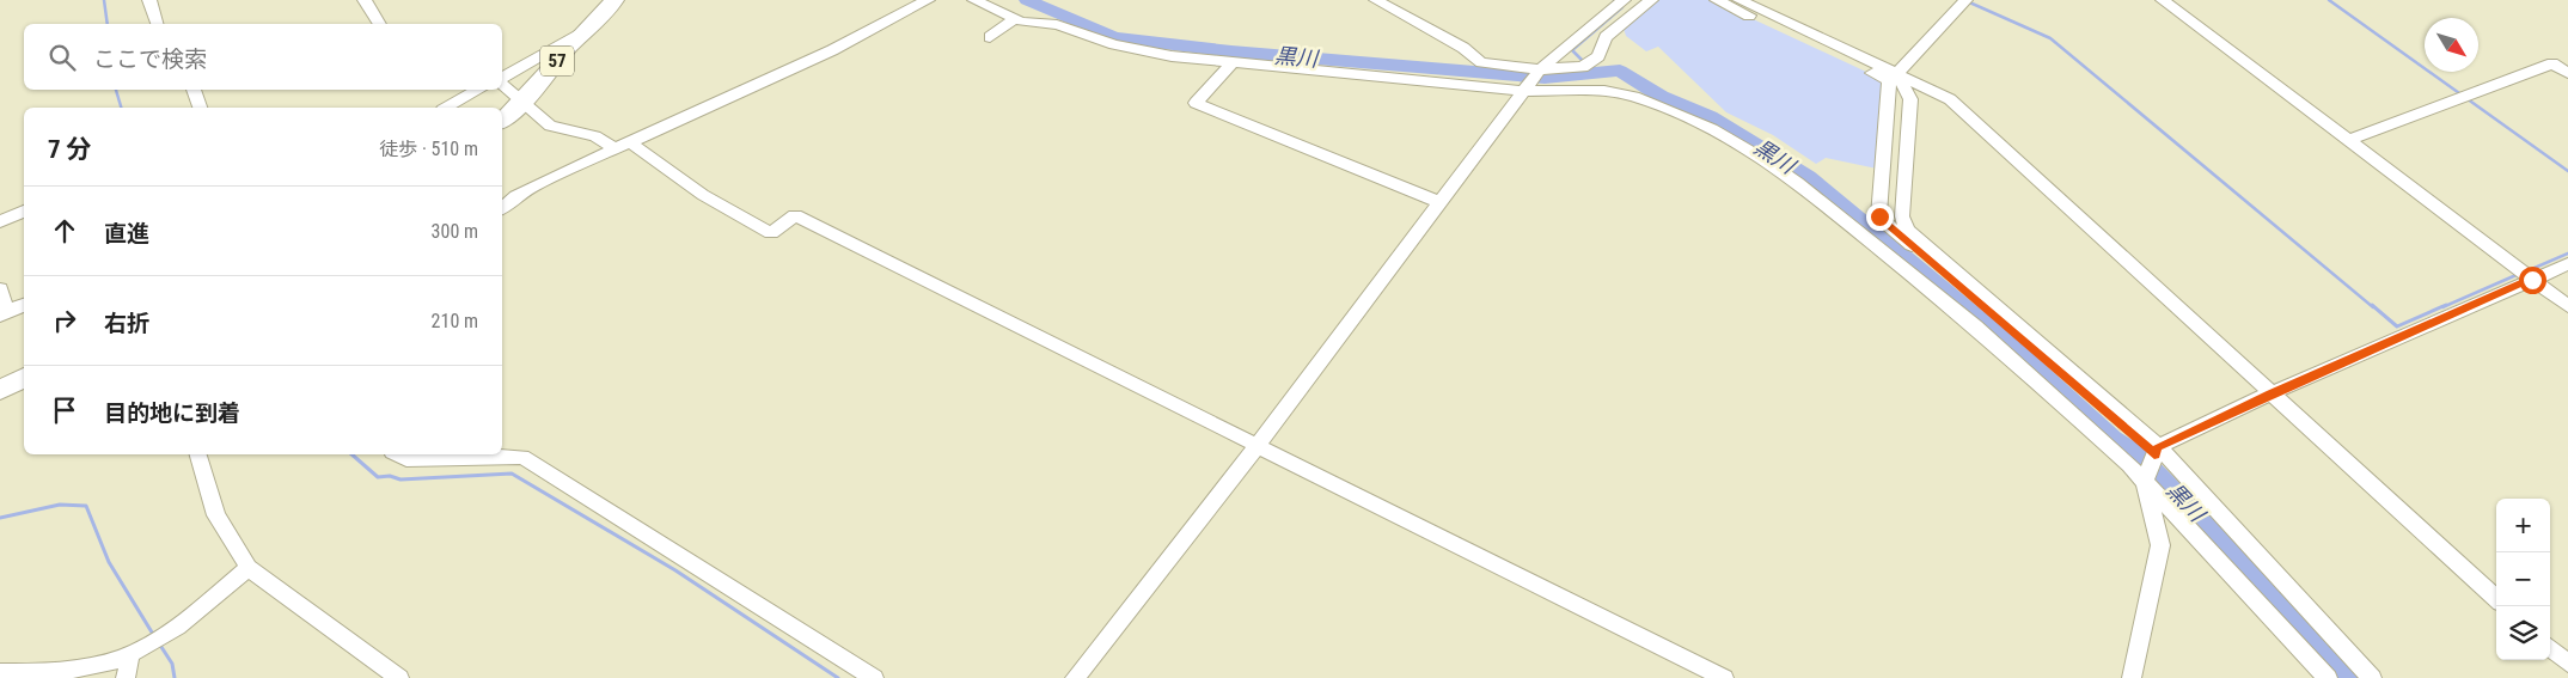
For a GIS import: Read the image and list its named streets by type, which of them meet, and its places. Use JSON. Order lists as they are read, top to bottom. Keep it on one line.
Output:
{"streets":{"highway":["57"]},"water":["黒川"],"north":"bottom right","page":{"search":"ここで検索","heading":["7 分","徒歩 · 510 m"],"list":[["直進","300 m"],["右折","210 m"],"目的地に到着"],"map_buttons":["+","−"]}}
